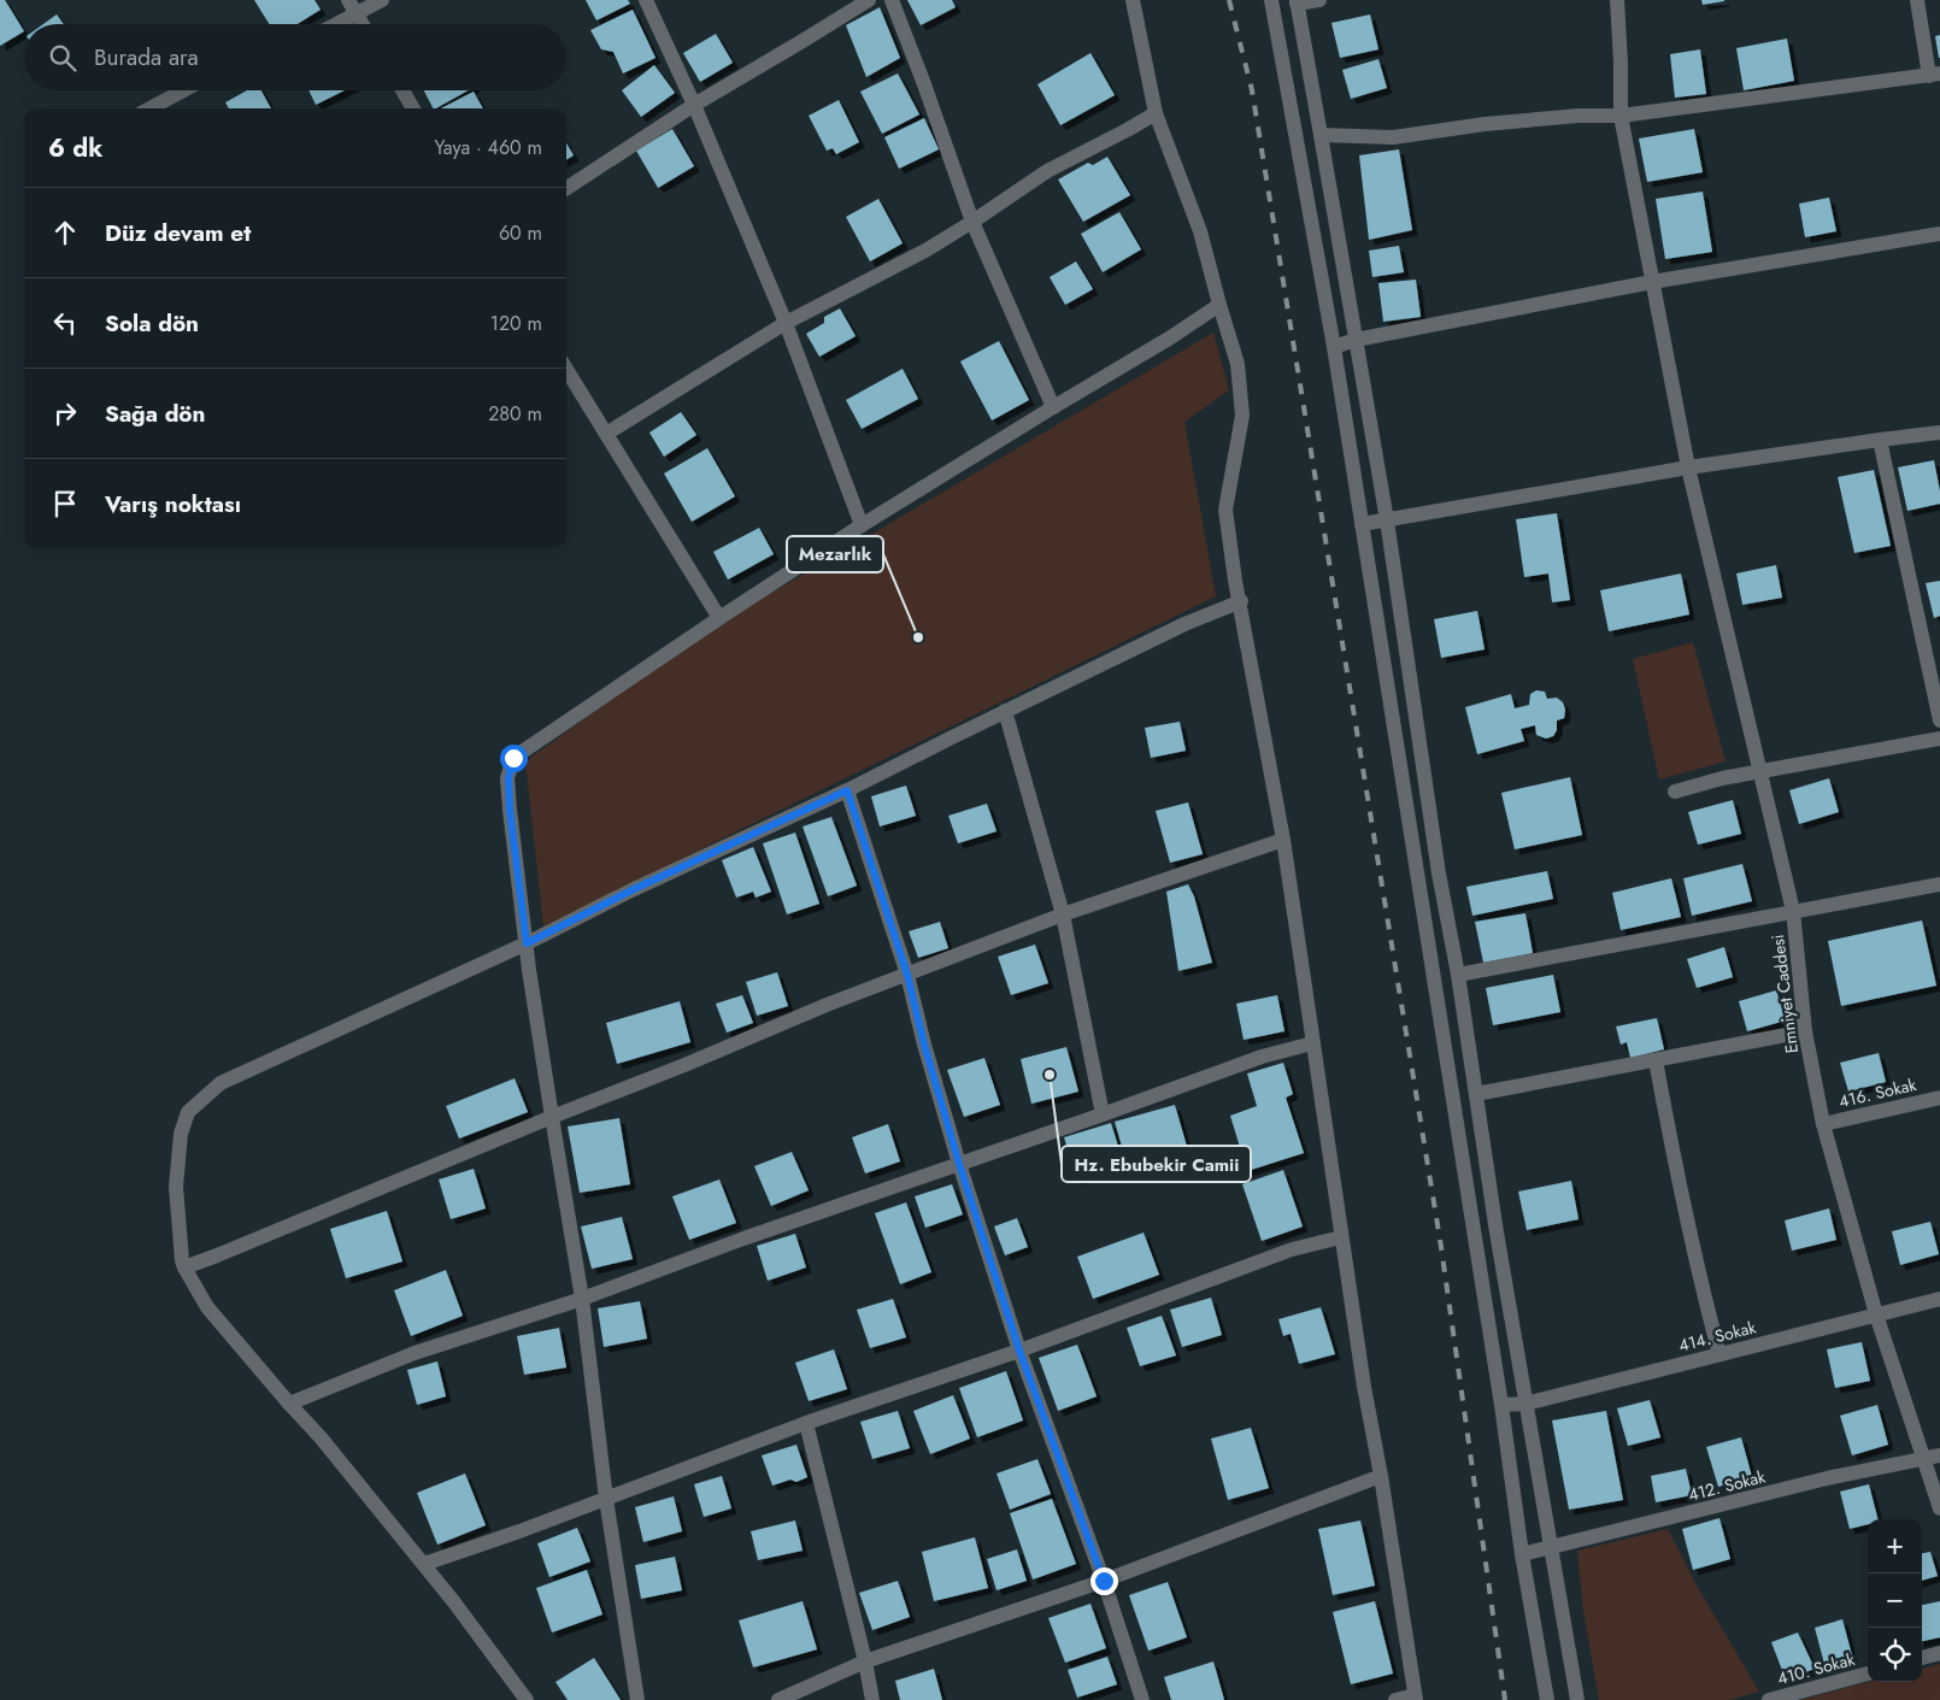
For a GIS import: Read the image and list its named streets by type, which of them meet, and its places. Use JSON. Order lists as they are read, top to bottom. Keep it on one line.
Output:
{"streets":{"street":["Emniyet Caddesi","416. Sokak","414. Sokak","412. Sokak","410. Sokak"]},"crossings":[["Emniyet Caddesi","416. Sokak"],["Emniyet Caddesi","414. Sokak"],["Emniyet Caddesi","412. Sokak"]],"places":["Mezarlık","Hz. Ebubekir Camii"],"page":{"search":"Burada ara","heading":["6 dk","Yaya · 460 m"],"list":[["Düz devam et","60 m"],["Sola dön","120 m"],["Sağa dön","280 m"],"Varış noktası"],"map_buttons":["+","−"]}}
